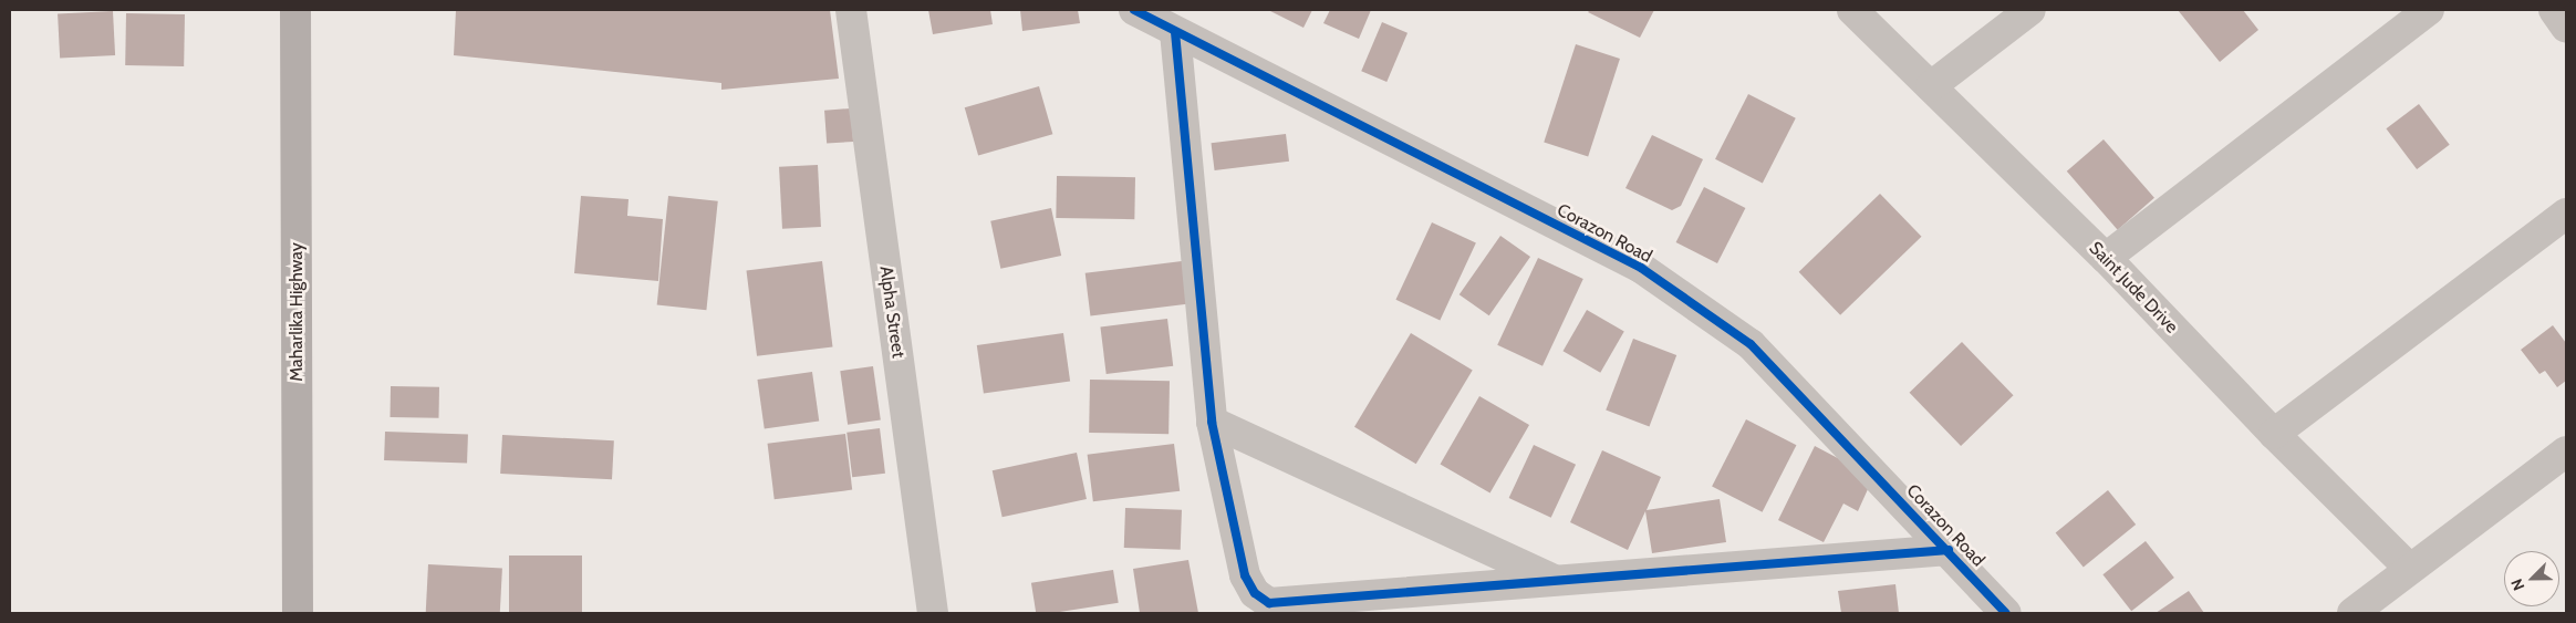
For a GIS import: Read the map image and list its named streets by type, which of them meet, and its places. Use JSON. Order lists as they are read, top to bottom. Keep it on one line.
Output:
{"streets":{"main road":["Maharlika Highway"],"street":["Corazon Road","Saint Jude Drive","Alpha Street"]},"north":"bottom left"}
